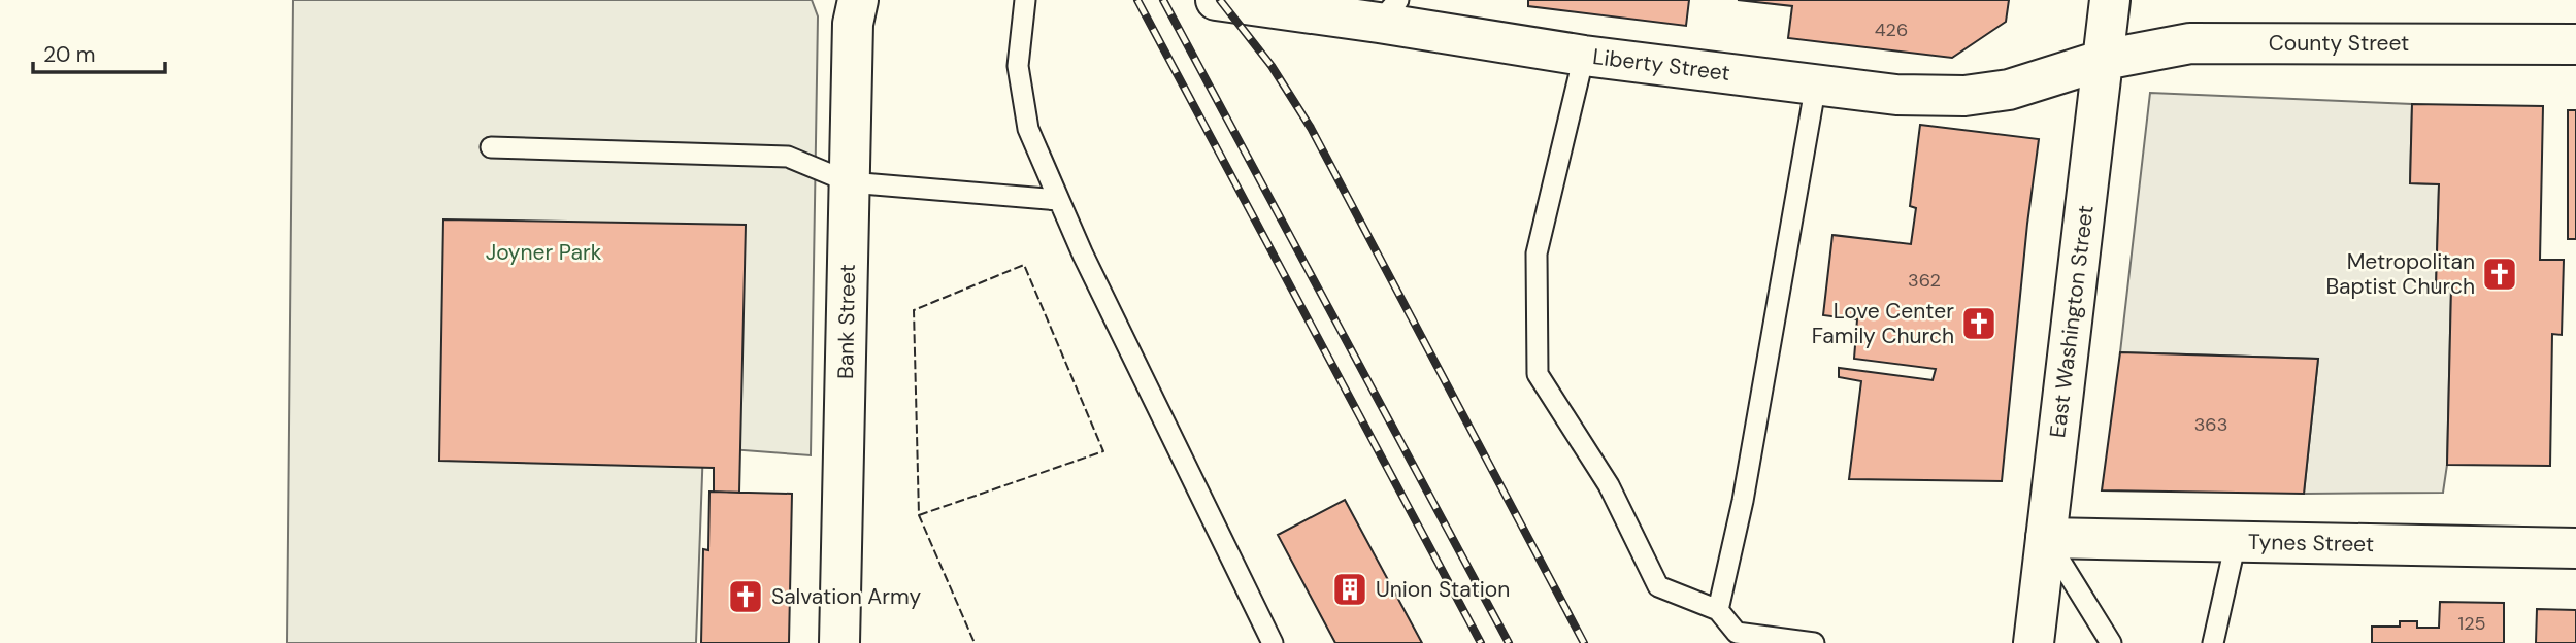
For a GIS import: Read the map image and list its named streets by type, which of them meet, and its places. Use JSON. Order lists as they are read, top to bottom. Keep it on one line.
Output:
{"streets":{"street":["County Street","Liberty Street","Bank Street","East Washington Street","Tynes Street"]},"crossings":[["County Street","Liberty Street"],["County Street","East Washington Street"],["Liberty Street","East Washington Street"],["East Washington Street","Tynes Street"]],"parks":["Joyner Park"],"places":{"church":["Metropolitan Baptist Church","Love Center Family Church","Salvation Army"],"building":["Union Station"]},"house_numbers":["426","362","363","125"],"scale_bar":"20 m"}
